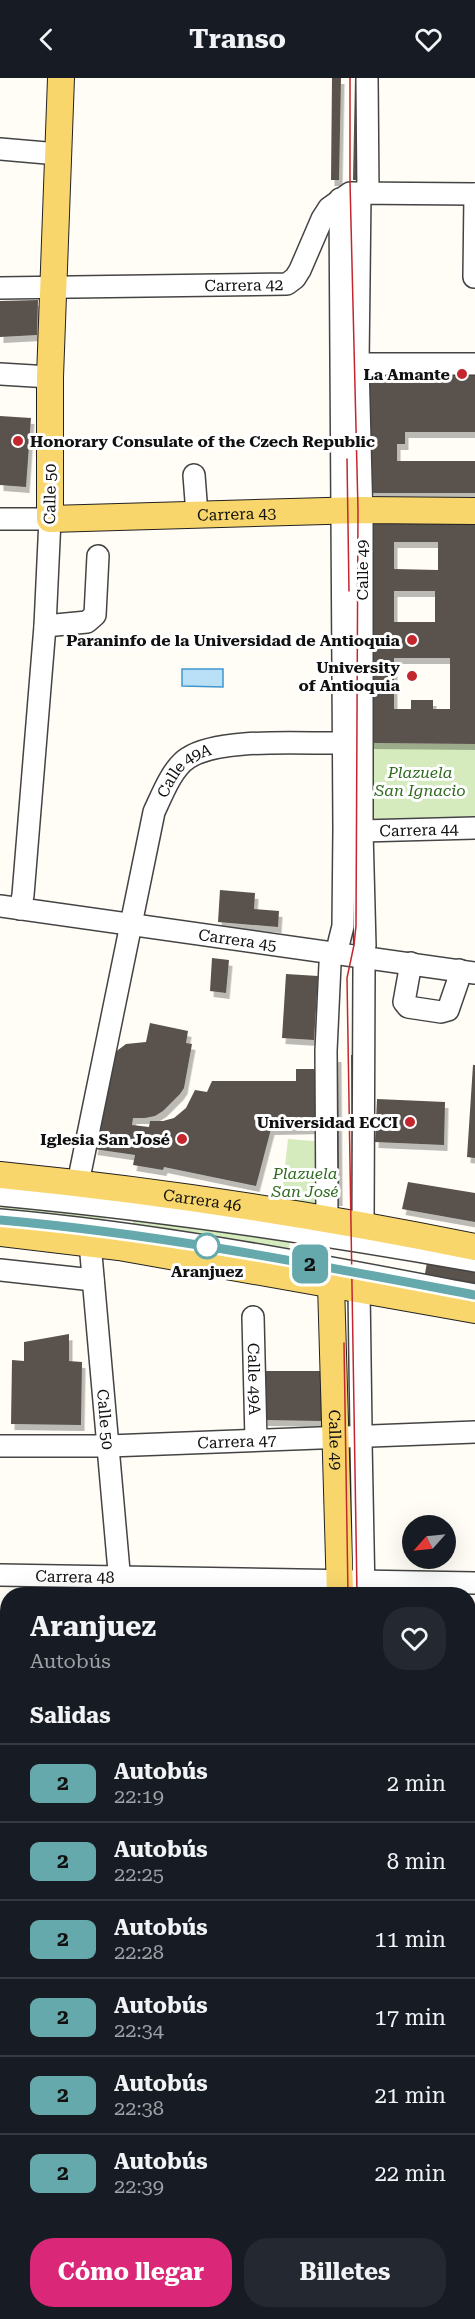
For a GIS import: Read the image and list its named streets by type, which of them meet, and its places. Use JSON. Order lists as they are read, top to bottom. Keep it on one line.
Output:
{"streets":{"main road":["Calle 50","Carrera 43","Calle 49","Carrera 46"],"street":["Carrera 42","Calle 49A","Carrera 44","Carrera 45","Carrera 47","Carrera 48"]},"crossings":[["Carrera 42","Calle 50"],["Carrera 42","Calle 49"],["Calle 50","Carrera 43"],["Calle 50","Carrera 45"],["Calle 50","Carrera 47"],["Calle 50","Carrera 48"],["Carrera 43","Calle 49"],["Calle 49","Calle 49A"],["Calle 49","Carrera 44"],["Calle 49","Carrera 47"],["Calle 49A","Carrera 45"],["Calle 49A","Carrera 47"]],"parks":["Plazuela San Ignacio","Plazuela San José"],"places":["La Amante","Honorary Consulate of the Czech Republic","Paraninfo de la Universidad de Antioquia","University of Antioquia","Universidad ECCI","Iglesia San José","Aranjuez"],"lines":["bus line 2"],"north":"bottom left","page":{"header":"Transo","on_map":"2","heading":[["Aranjuez","Autobús"],"Salidas"],"list":[{"mark":"2","name":"Autobús","note":"22:19","value":"2 min"},{"mark":"2","name":"Autobús","note":"22:25","value":"8 min"},{"mark":"2","name":"Autobús","note":"22:28","value":"11 min"},{"mark":"2","name":"Autobús","note":"22:34","value":"17 min"},{"mark":"2","name":"Autobús","note":"22:38","value":"21 min"},{"mark":"2","name":"Autobús","note":"22:39","value":"22 min"}],"buttons":["Cómo llegar","Billetes"]}}
